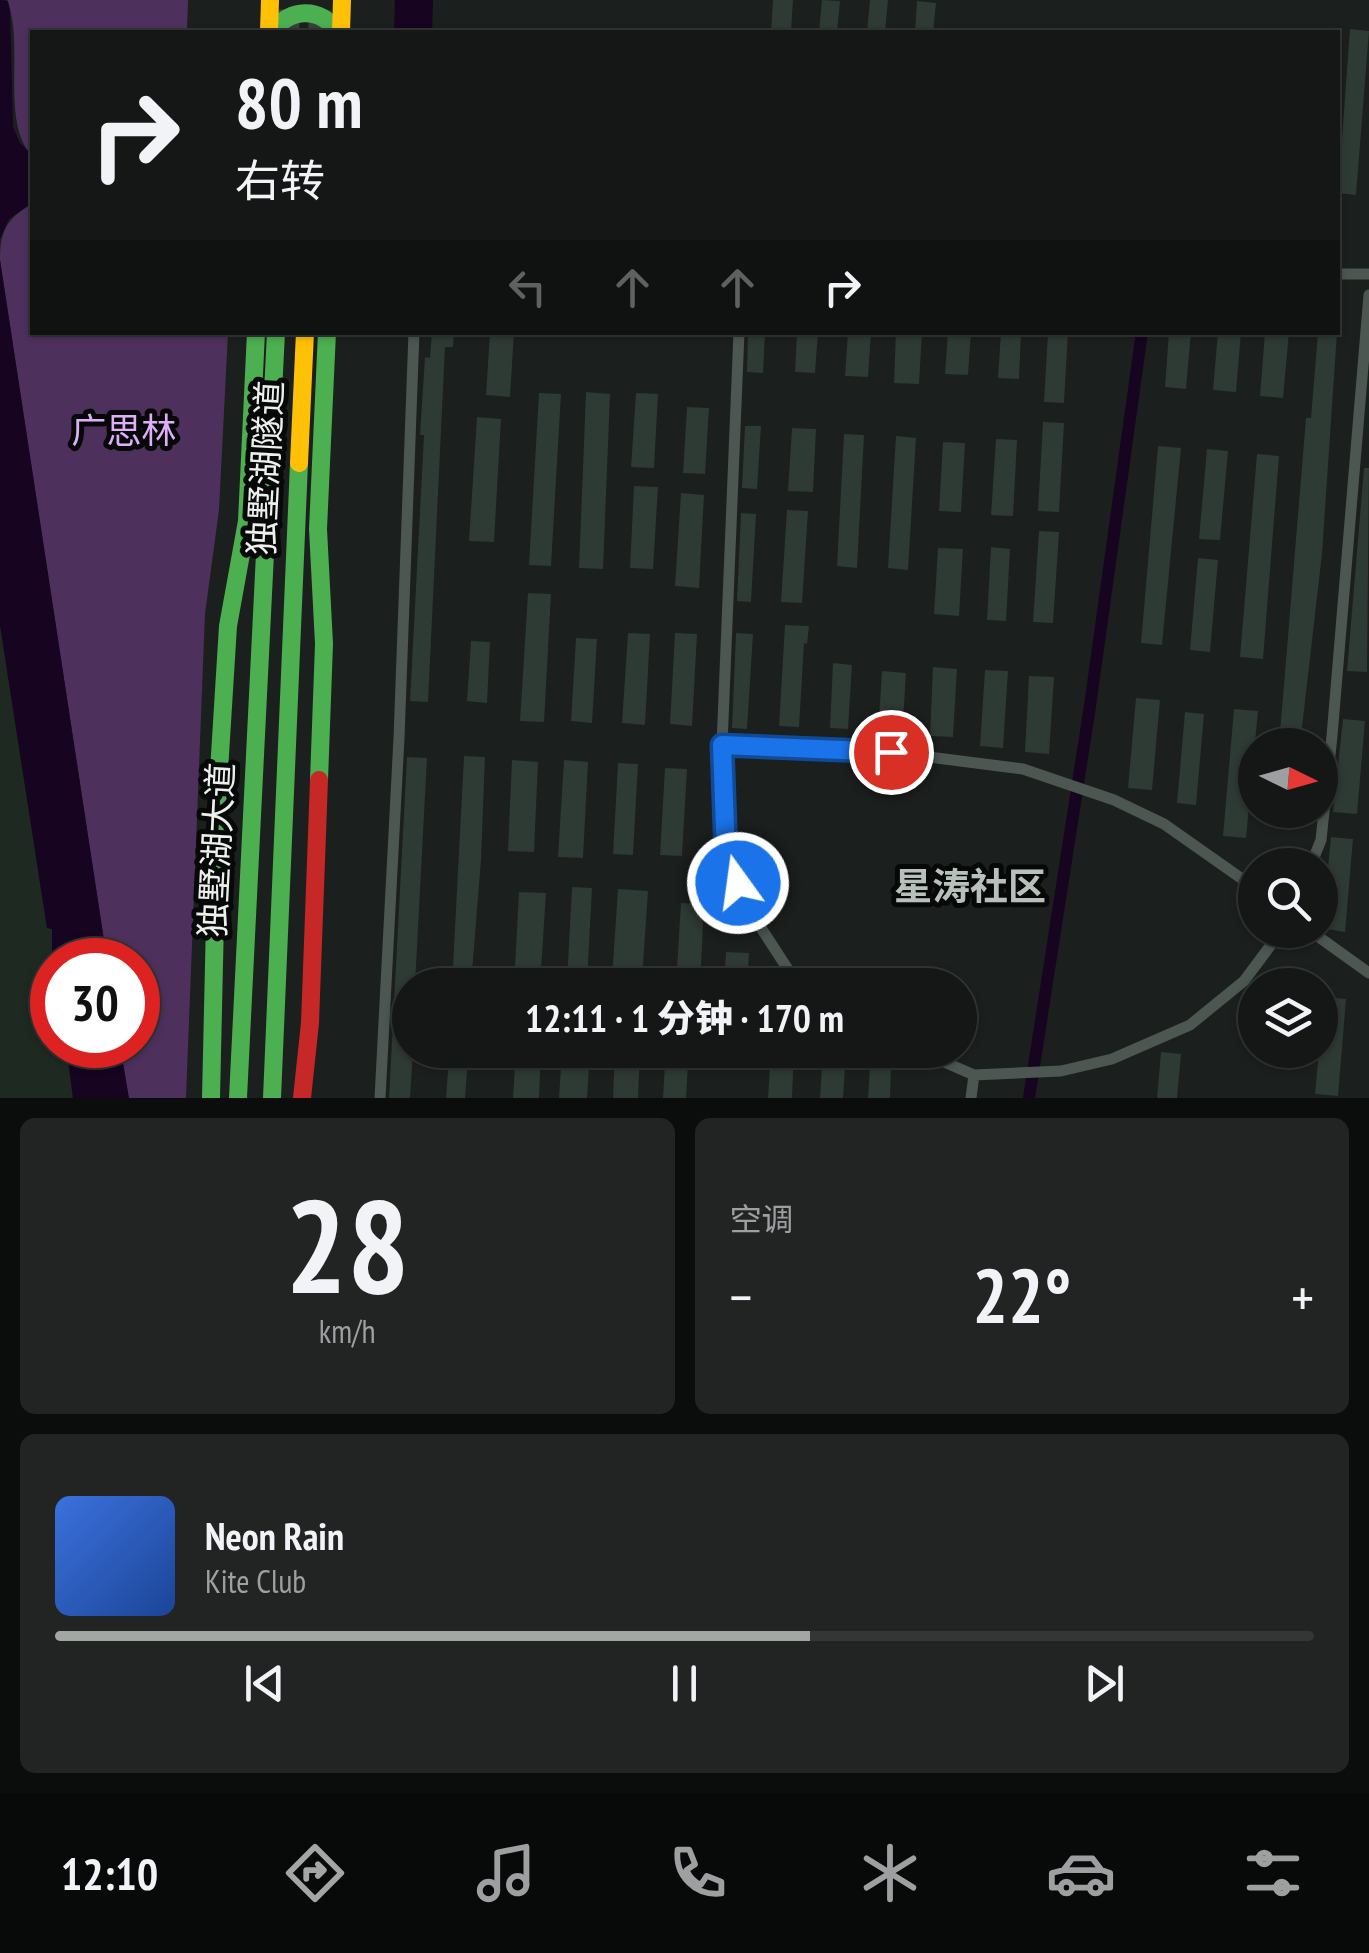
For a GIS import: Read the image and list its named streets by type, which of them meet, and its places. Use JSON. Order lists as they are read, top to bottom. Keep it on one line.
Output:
{"streets":{"main road":["独墅湖隧道","独墅湖大道"]},"crossings":[["独墅湖隧道","独墅湖大道"]],"districts":["星涛社区"],"parks":["广思林"],"north":"right","page":{"turn":["80 m","右转"],"limit":"30","trip":"12:11 · 1 分钟 · 170 m","tile":[["28","km/h"],"空调"],"heat":["−","22°","+"],"song":["Neon Rain","Kite Club"],"tabs":"12:10"}}
